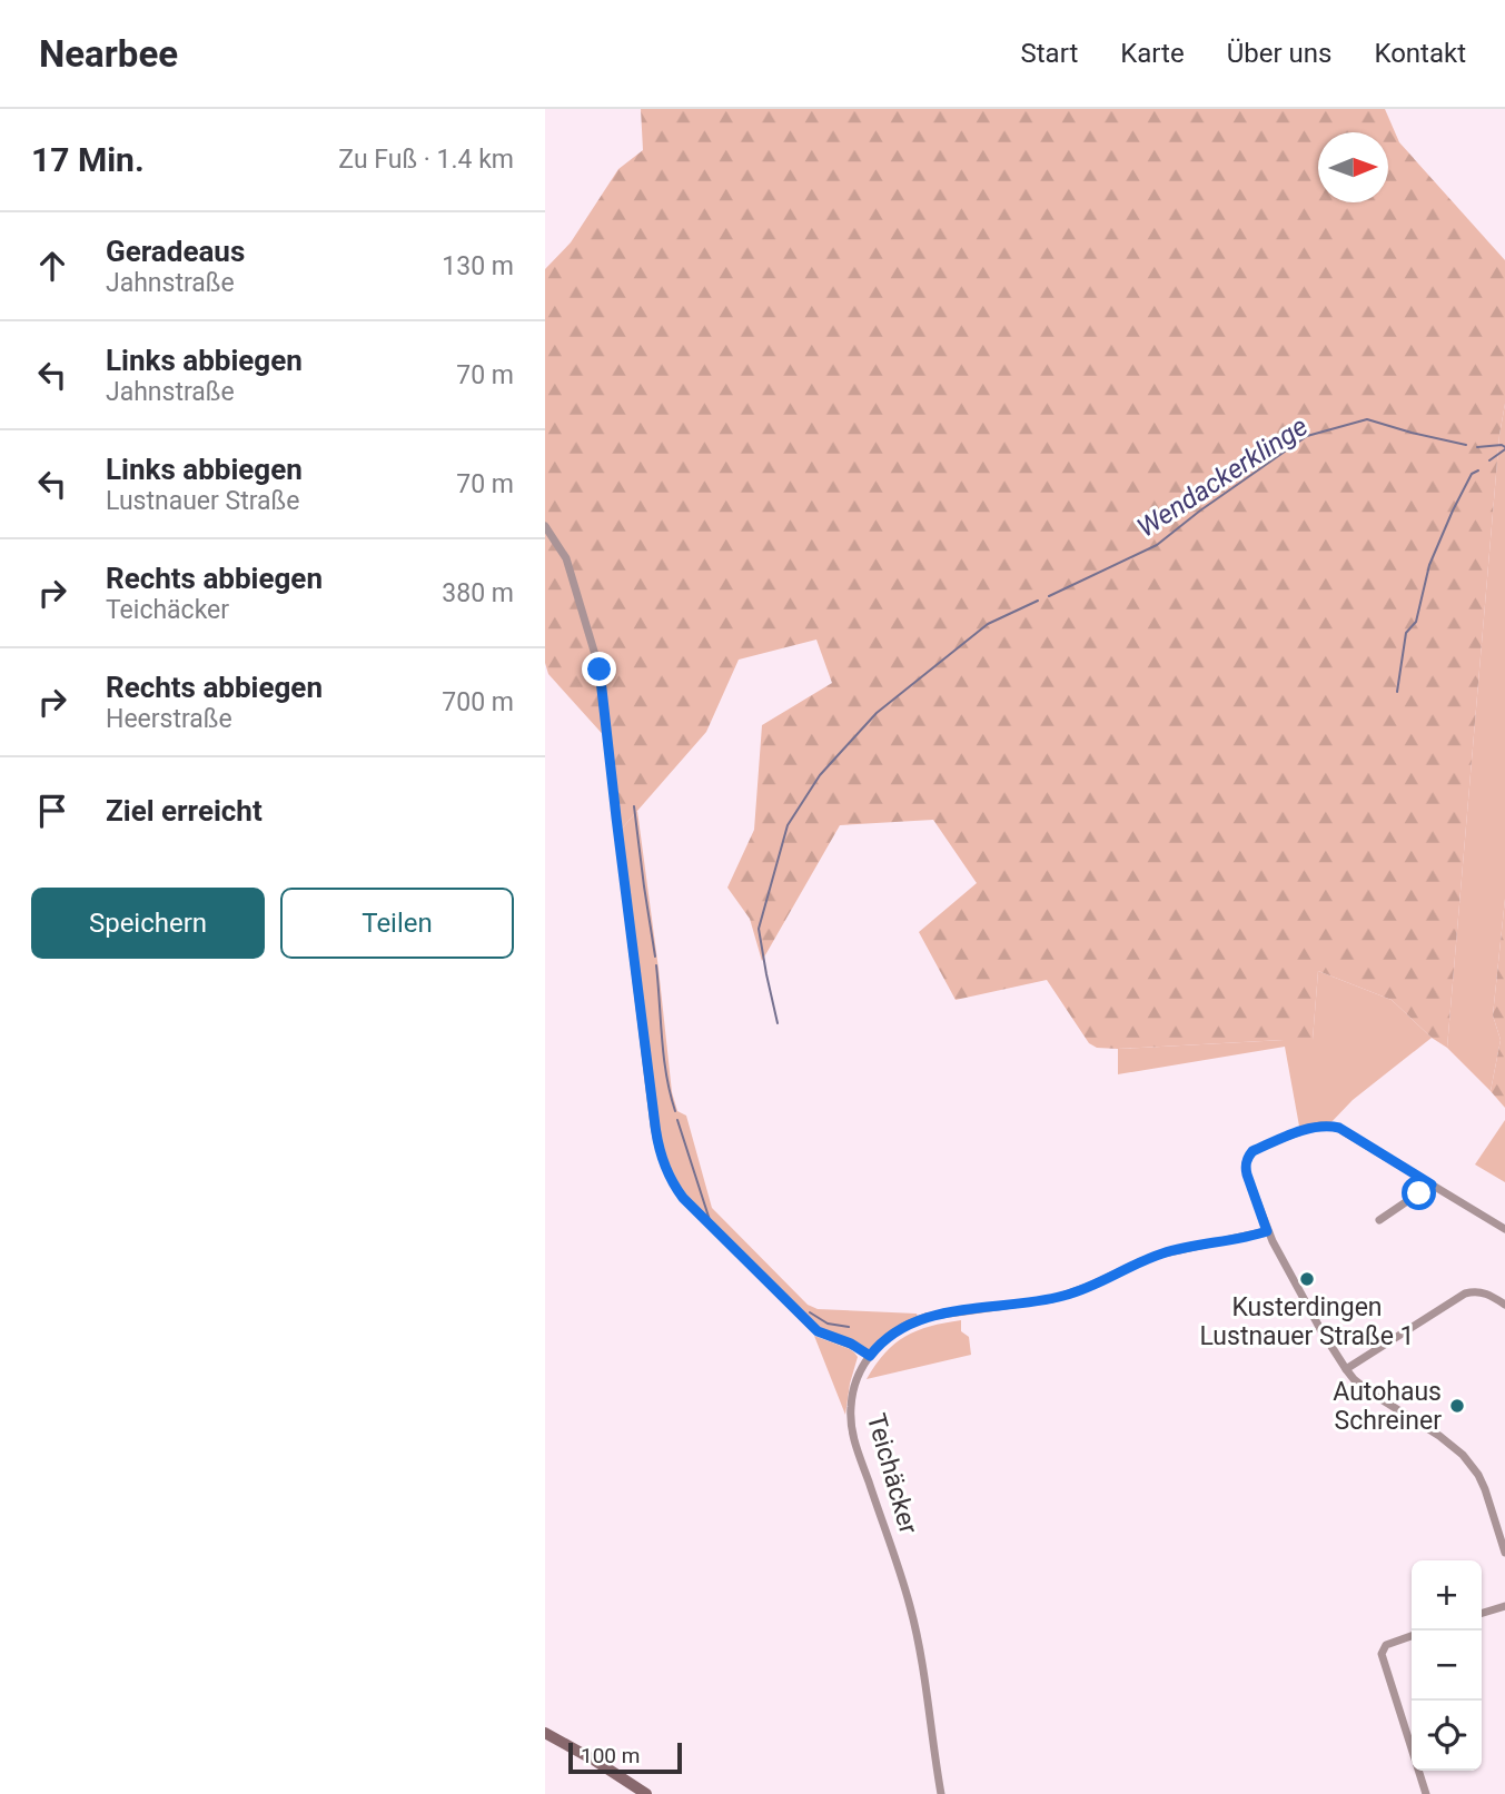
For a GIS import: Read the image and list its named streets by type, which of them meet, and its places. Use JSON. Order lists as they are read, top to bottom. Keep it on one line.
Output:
{"streets":{"street":["Teichäcker"]},"water":["Wendackerklinge"],"places":["Kusterdingen Lustnauer Straße 1","Autohaus Schreiner"],"scale_bar":"100 m","north":"right","page":{"header":"Nearbee","nav":["Start","Karte","Über uns","Kontakt"],"heading":["17 Min.","Zu Fuß · 1.4 km"],"list":[["Geradeaus","Jahnstraße","130 m"],["Links abbiegen","Jahnstraße","70 m"],["Links abbiegen","Lustnauer Straße","70 m"],["Rechts abbiegen","Teichäcker","380 m"],["Rechts abbiegen","Heerstraße","700 m"],"Ziel erreicht"],"buttons":["Speichern","Teilen"],"map_buttons":["+","−"],"scale":"100 m"}}
